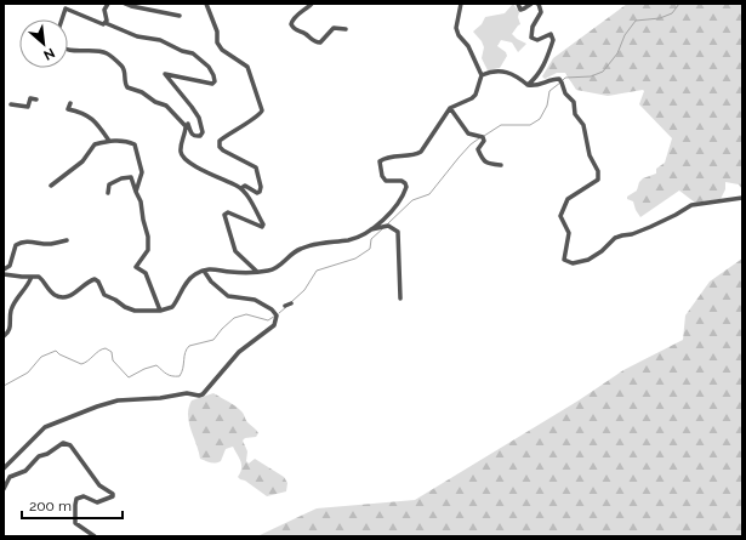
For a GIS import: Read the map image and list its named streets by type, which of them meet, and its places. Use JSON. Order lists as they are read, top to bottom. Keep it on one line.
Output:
{"scale_bar":"200 m","north":"bottom right"}
